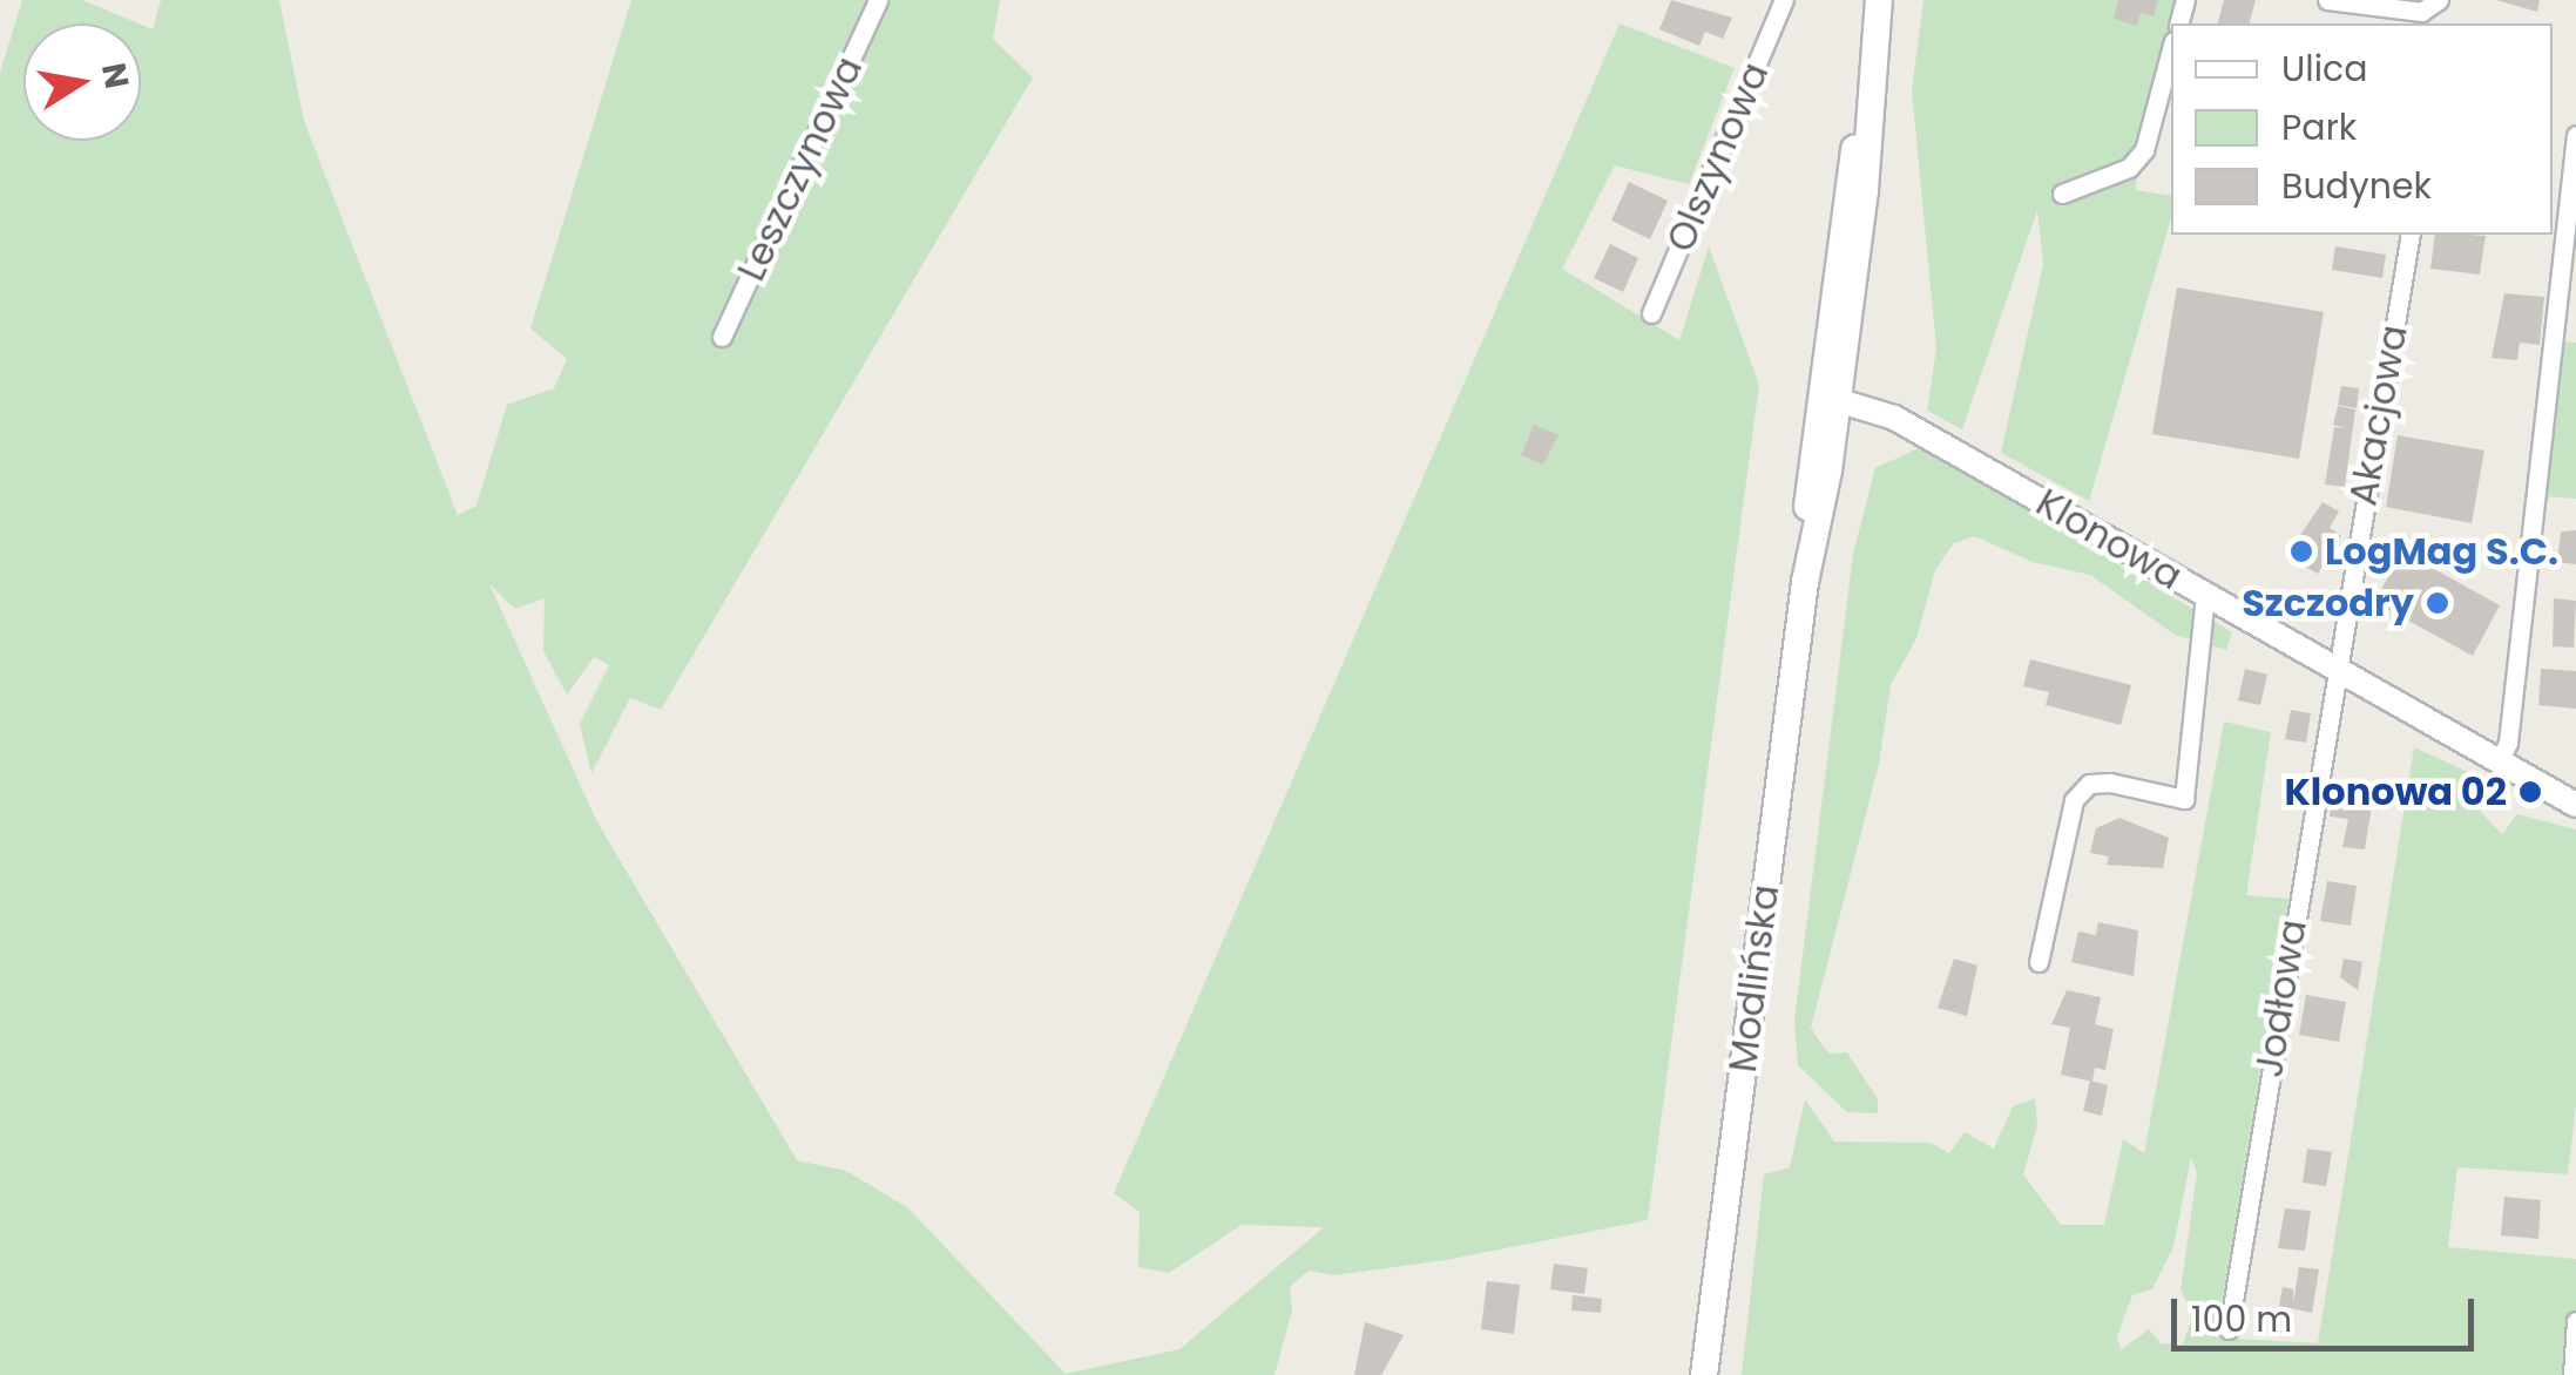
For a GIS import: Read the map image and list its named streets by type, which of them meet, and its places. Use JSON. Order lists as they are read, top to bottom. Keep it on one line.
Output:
{"streets":{"main road":["Modlińska"],"street":["Olszynowa","Leszczynowa","Akacjowa","Klonowa","Jodłowa"]},"crossings":[["Akacjowa","Klonowa"],["Akacjowa","Jodłowa"],["Klonowa","Modlińska"],["Klonowa","Jodłowa"]],"places":["LogMag S.C.","Szczodry","Klonowa 02"],"legend":["Ulica","Park","Budynek"],"scale_bar":"100 m","north":"right"}
